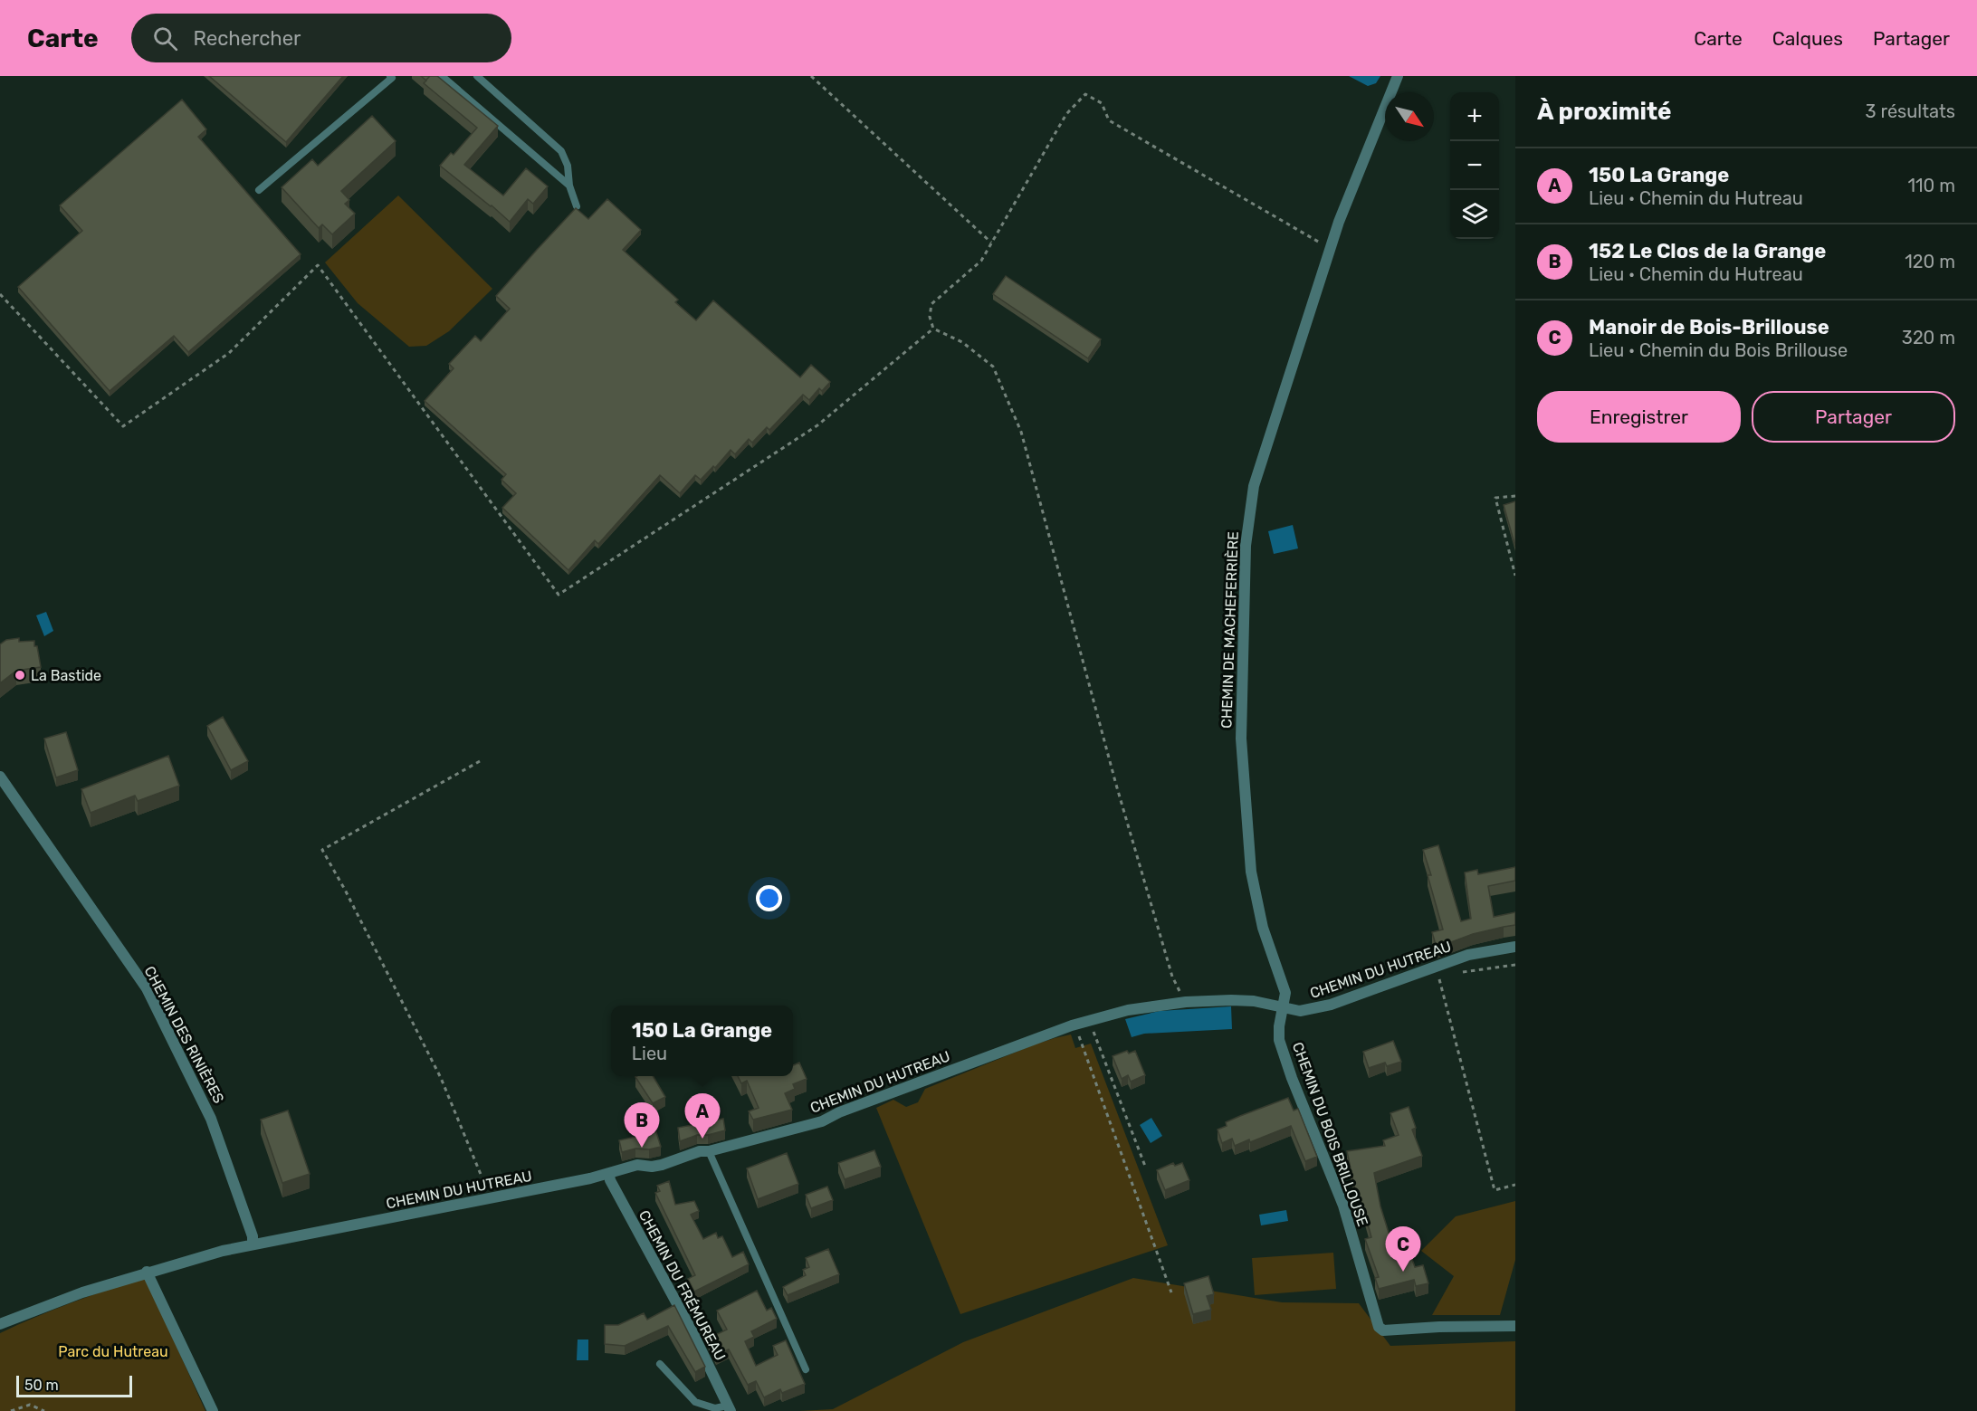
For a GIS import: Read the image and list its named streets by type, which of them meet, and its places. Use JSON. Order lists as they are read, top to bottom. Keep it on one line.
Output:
{"streets":{"street":["CHEMIN DE MACHEFERRIÈRE","CHEMIN DU HUTREAU","CHEMIN DES RINIÈRES","CHEMIN DU BOIS BRILLOUSE","CHEMIN DU FRÉMUREAU"]},"crossings":[["CHEMIN DE MACHEFERRIÈRE","CHEMIN DU HUTREAU"],["CHEMIN DE MACHEFERRIÈRE","CHEMIN DU BOIS BRILLOUSE"],["CHEMIN DU HUTREAU","CHEMIN DES RINIÈRES"],["CHEMIN DU HUTREAU","CHEMIN DU BOIS BRILLOUSE"],["CHEMIN DU HUTREAU","CHEMIN DU FRÉMUREAU"]],"parks":["Parc du Hutreau"],"places":["La Bastide"],"scale_bar":"50 m","north":"bottom right","page":{"header":"Carte","search":"Rechercher","nav":["Carte","Calques","Partager"],"heading":["À proximité","3 résultats"],"map_buttons":["+","−"],"list":[{"mark":"A","name":"150 La Grange","note":"Lieu · Chemin du Hutreau","value":"110 m"},{"mark":"B","name":"152 Le Clos de la Grange","note":"Lieu · Chemin du Hutreau","value":"120 m"},{"mark":"C","name":"Manoir de Bois-Brillouse","note":"Lieu · Chemin du Bois Brillouse","value":"320 m"}],"buttons":["Enregistrer","Partager"],"popup":["150 La Grange","Lieu"],"pins":["A","B","C"],"scale":"50 m"}}
